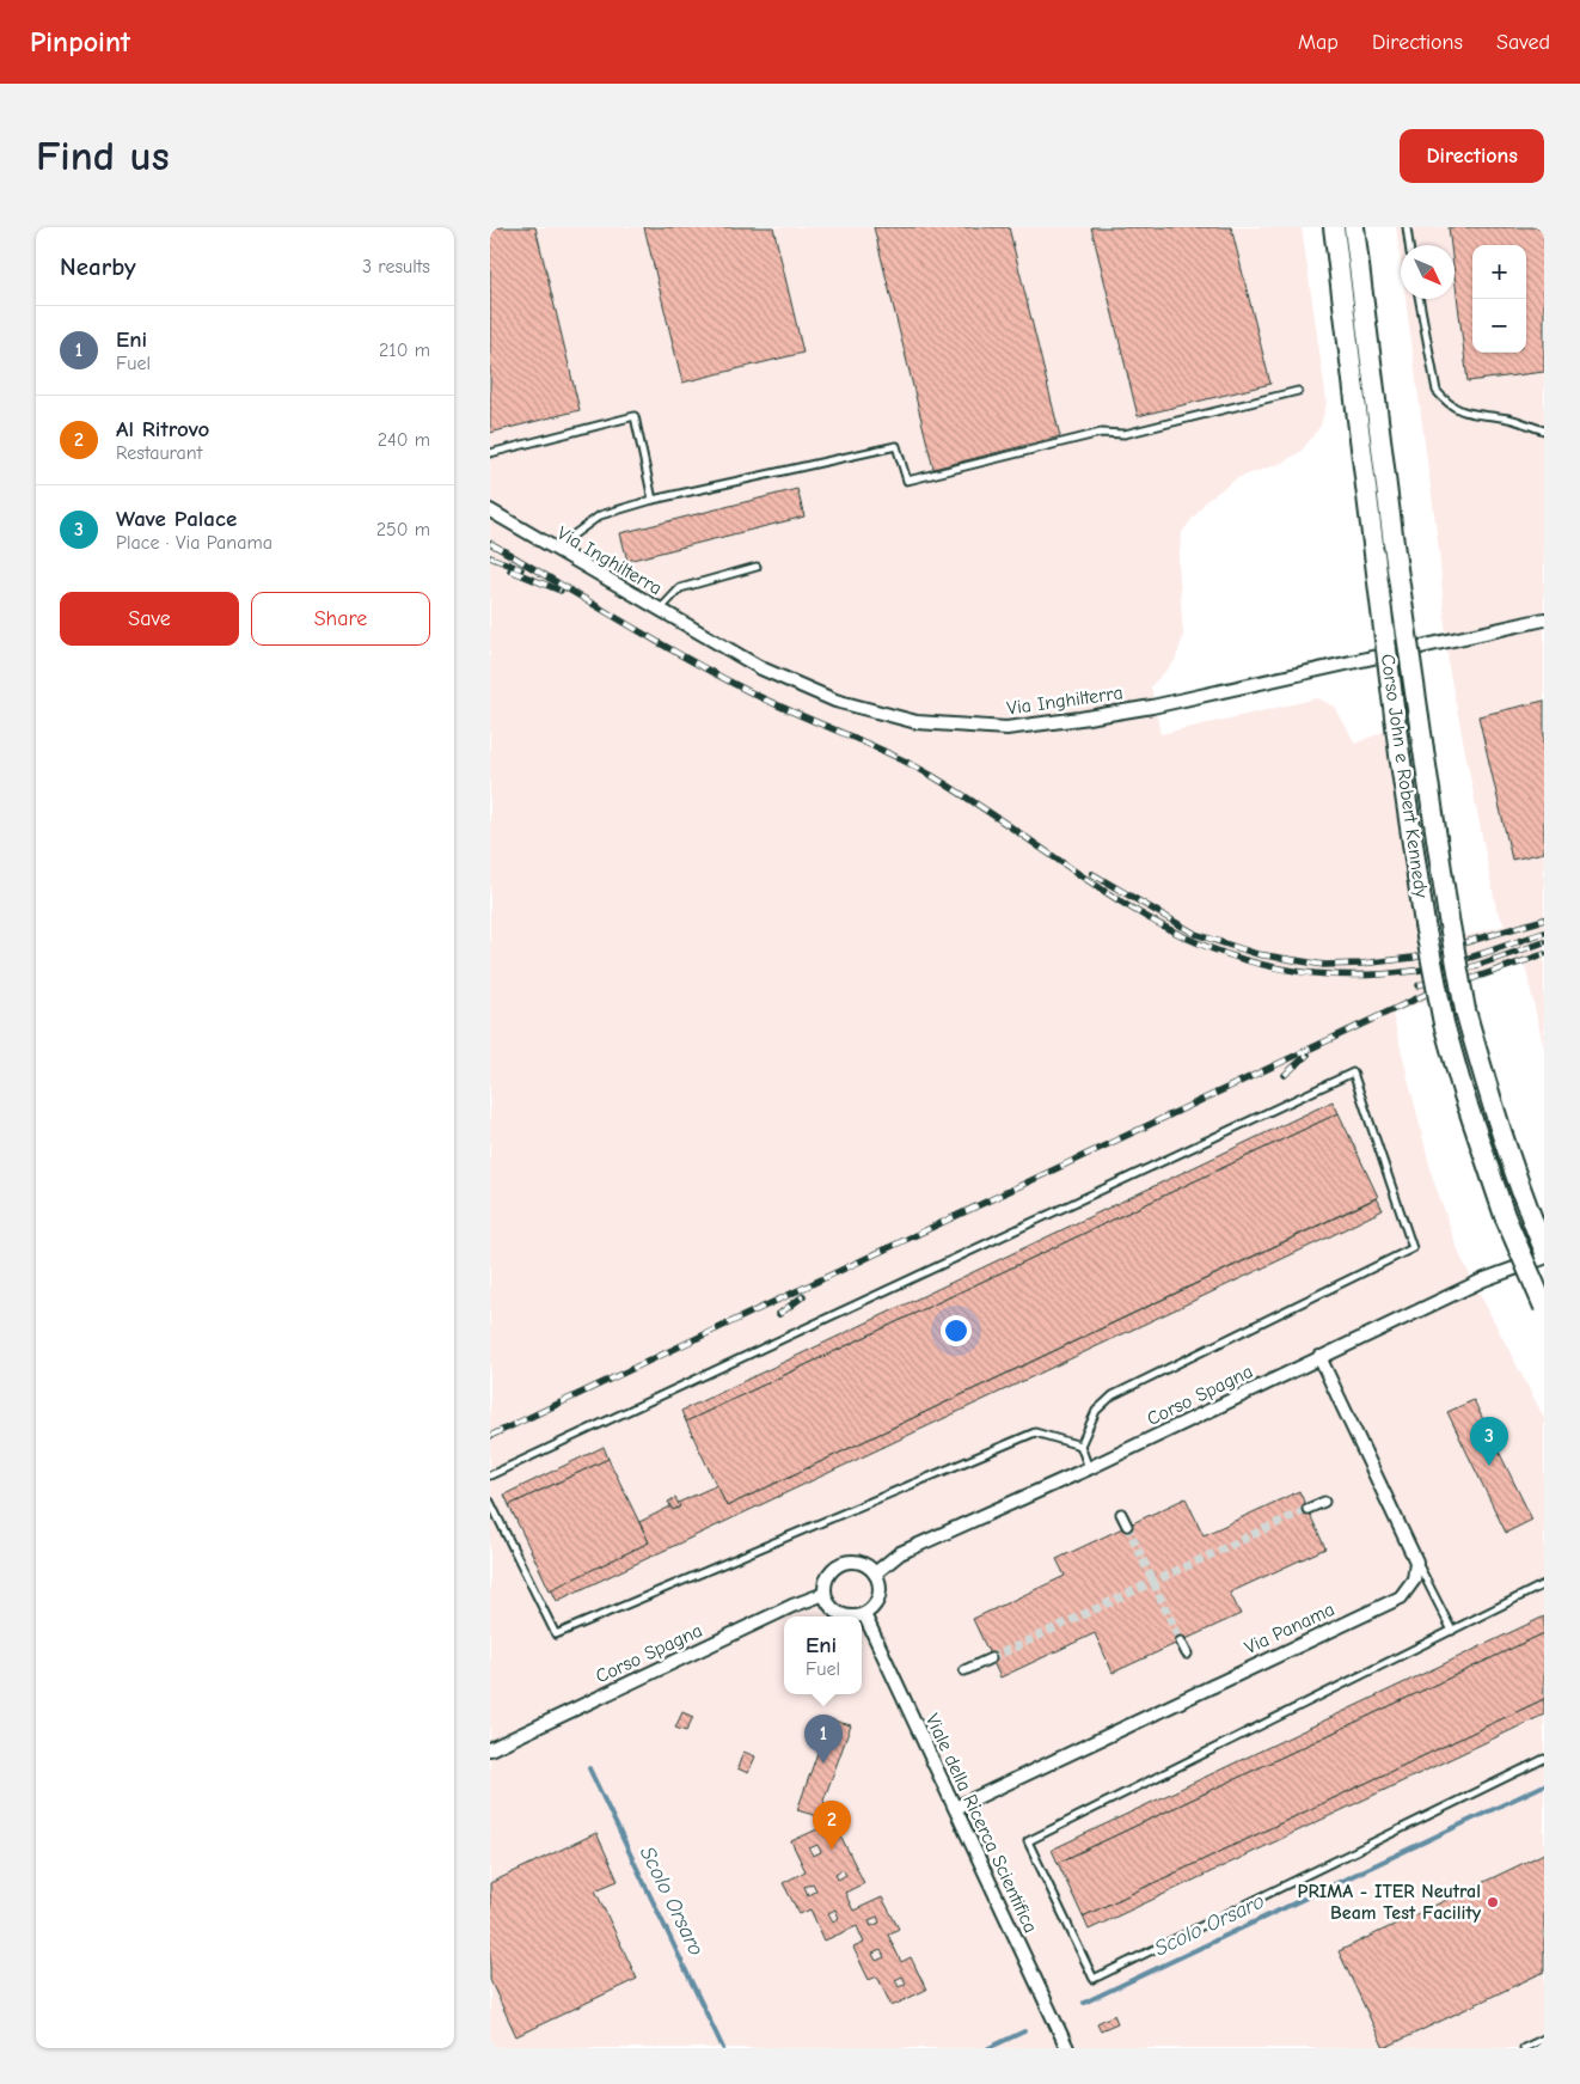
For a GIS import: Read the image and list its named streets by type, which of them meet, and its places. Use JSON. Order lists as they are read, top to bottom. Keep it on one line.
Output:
{"streets":{"highway":["Corso John e Robert Kennedy"],"street":["Via Inghilterra","Corso Spagna","Via Panama","Viale della Ricerca Scientifica"]},"crossings":[["Via Panama","Viale della Ricerca Scientifica"]],"water":["Scolo Orsaro"],"places":["PRIMA - ITER Neutral Beam Test Facility"],"north":"bottom right","page":{"header":"Pinpoint","nav":["Map","Directions","Saved"],"buttons":["Directions",["Save","Share"]],"title":"Find us","heading":["Nearby","3 results"],"map_buttons":["+","−"],"list":[{"mark":"1","name":"Eni","note":"Fuel","value":"210 m"},{"mark":"2","name":"Al Ritrovo","note":"Restaurant","value":"240 m"},{"mark":"3","name":"Wave Palace","note":"Place · Via Panama","value":"250 m"}],"pins":["3","1","2"],"popup":["Eni","Fuel"]}}
